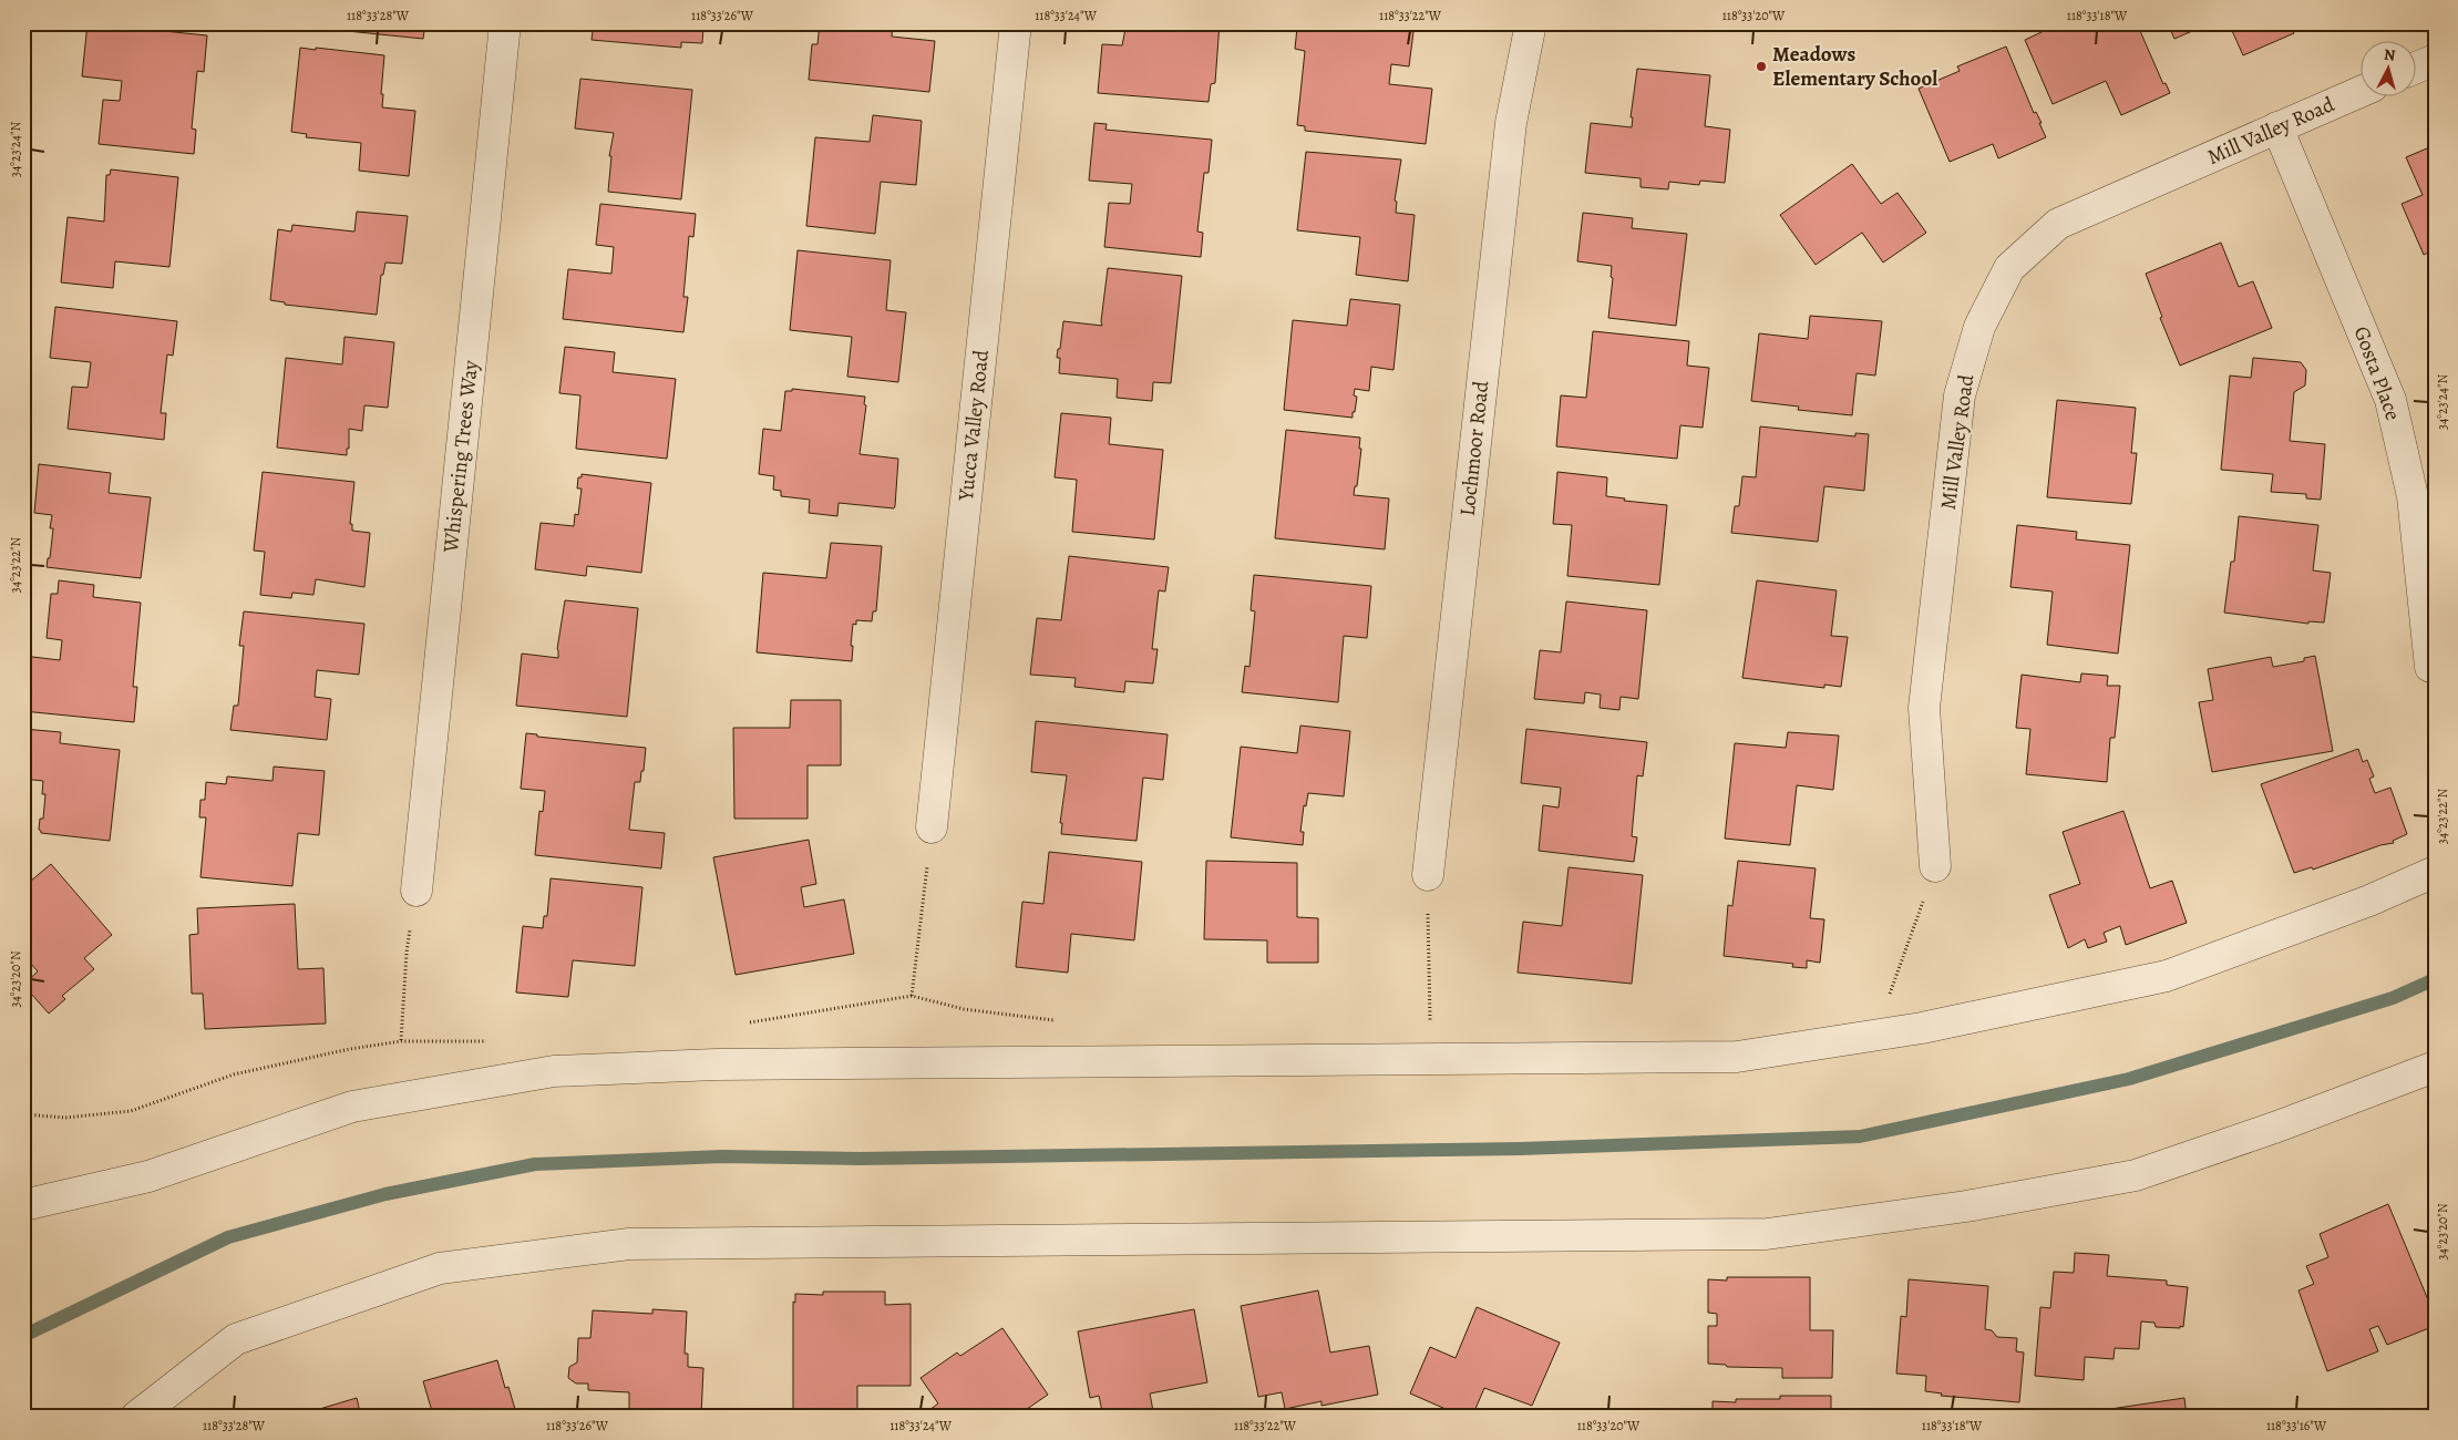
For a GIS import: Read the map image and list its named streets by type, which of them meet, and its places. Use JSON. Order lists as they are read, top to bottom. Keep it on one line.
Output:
{"streets":{"street":["Mill Valley Road","Gosta Place","Yucca Valley Road","Lochmoor Road","Whispering Trees Way"]},"crossings":[["Mill Valley Road","Gosta Place"]],"places":["Meadows Elementary School"],"north":"top","coordinates":["118°33'28\"W","118°33'26\"W","118°33'24\"W","118°33'22\"W","118°33'20\"W","118°33'18\"W","34°23'24\"N","34°23'22\"N","34°23'20\"N","118°33'16\"W"]}
